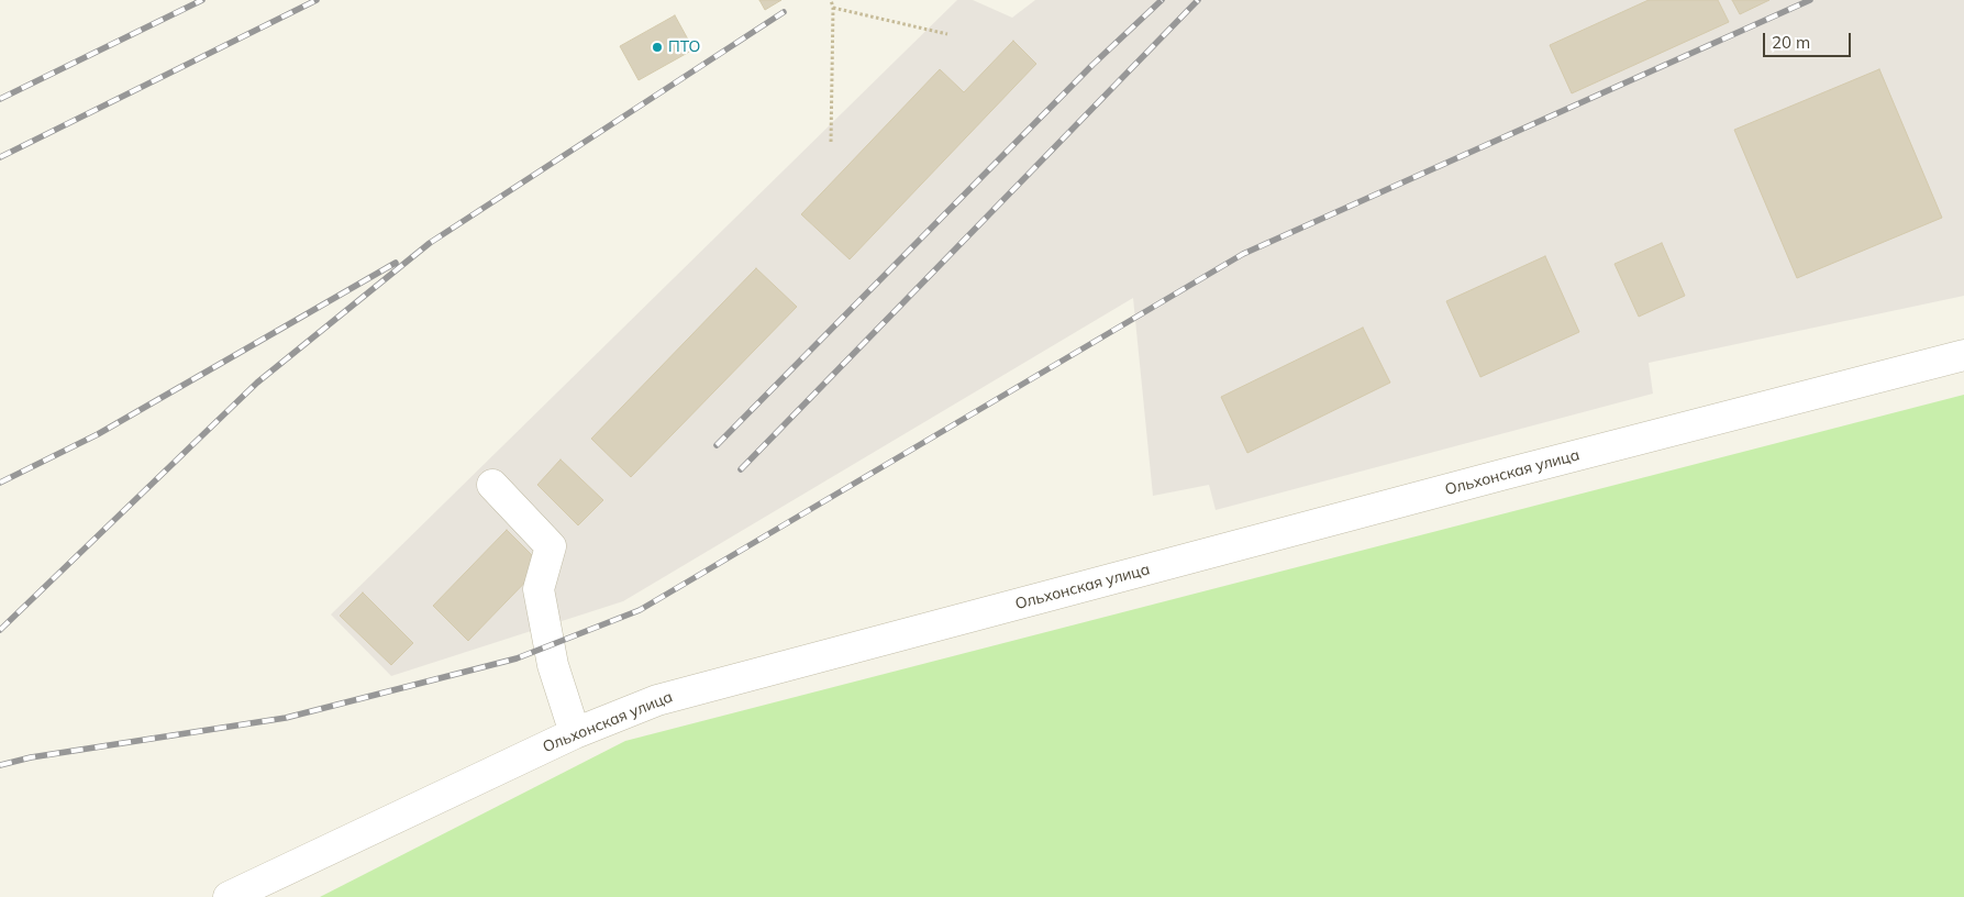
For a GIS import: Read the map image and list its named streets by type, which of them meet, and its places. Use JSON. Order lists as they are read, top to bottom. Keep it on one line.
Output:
{"streets":{"street":["Ольхонская улица"]},"places":["ПТО"],"scale_bar":"20 m"}
